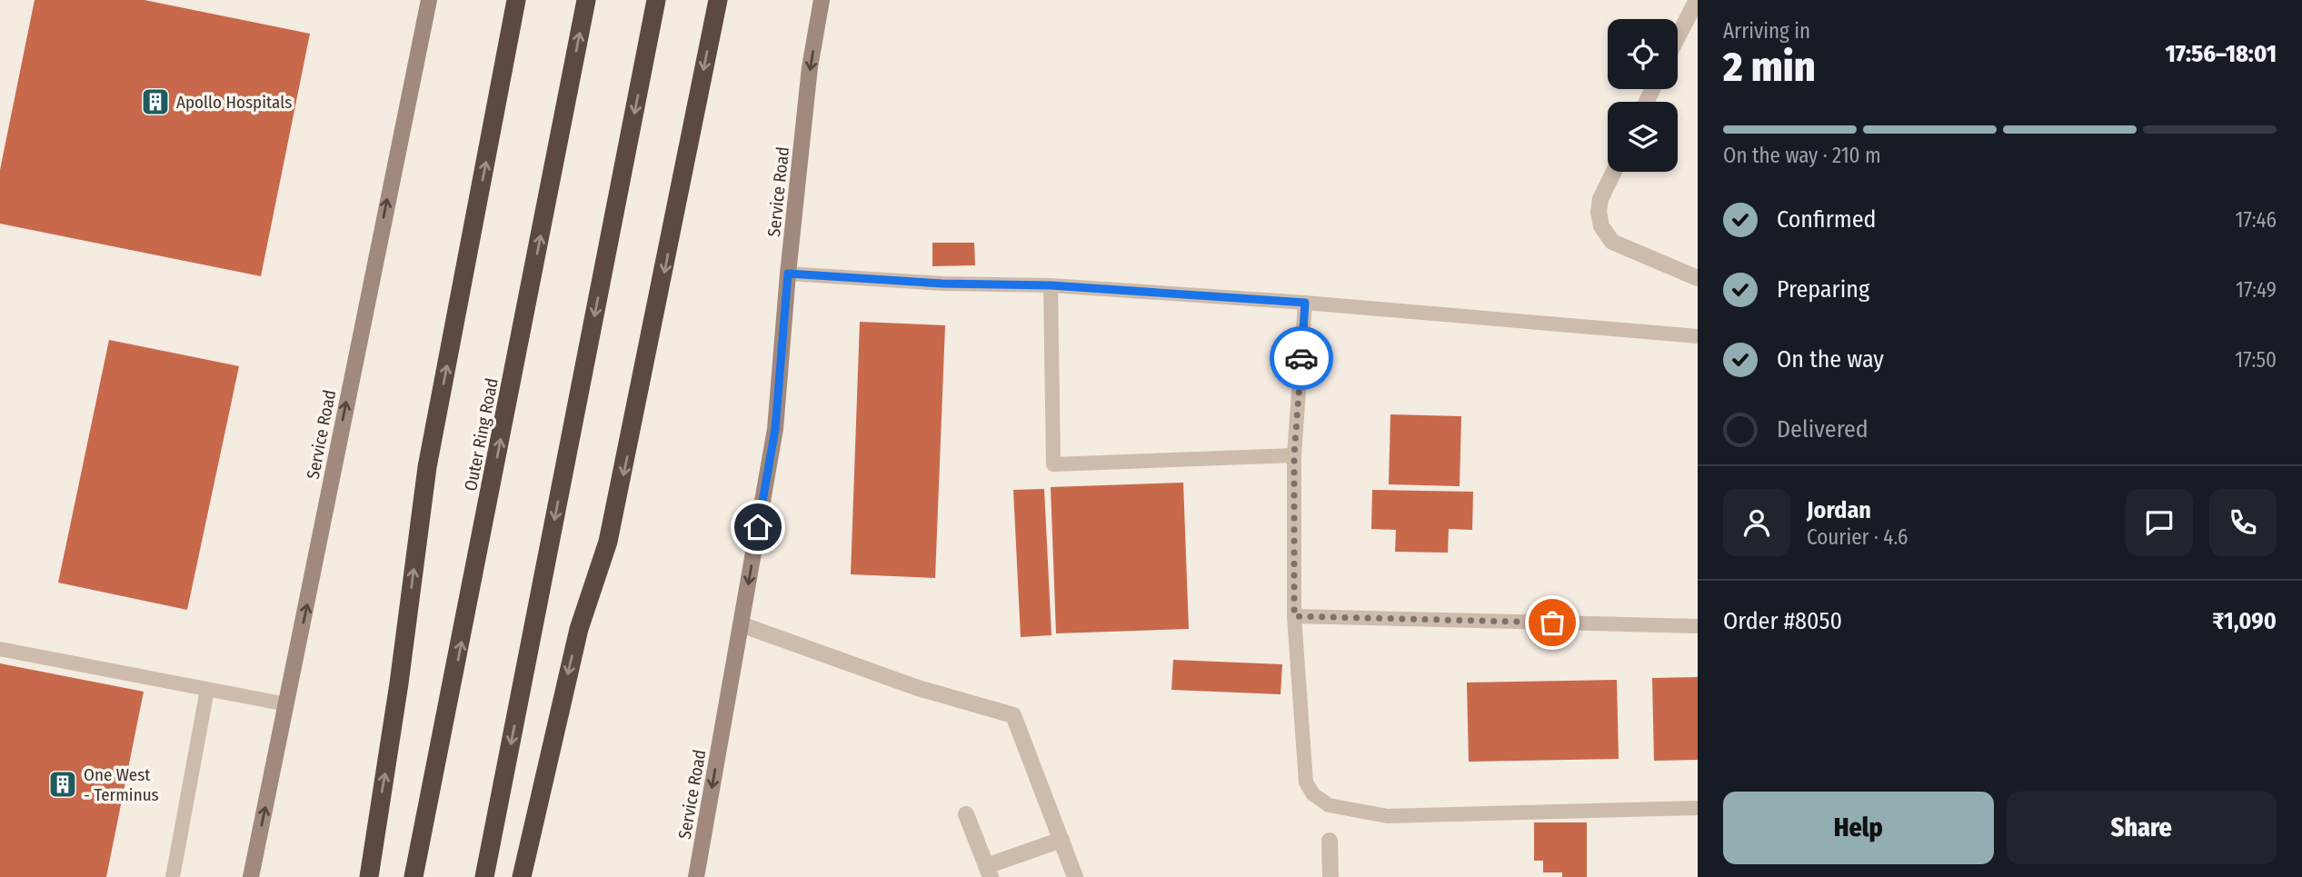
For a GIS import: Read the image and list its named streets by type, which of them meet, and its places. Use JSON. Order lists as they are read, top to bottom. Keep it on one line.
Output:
{"streets":{"highway":["Outer Ring Road"],"main road":["Service Road"]},"places":{"building":["Apollo Hospitals","One West - Terminus"]},"page":{"heading":["2 min","Arriving in","17:56–18:01"],"panel":["Jordan","Courier · 4.6","Order #8050","₹1,090"],"bar":"On the way · 210 m","list":[["Confirmed","17:46"],["Preparing","17:49"],["On the way","17:50"],"Delivered"],"buttons":["Help","Share"]}}
